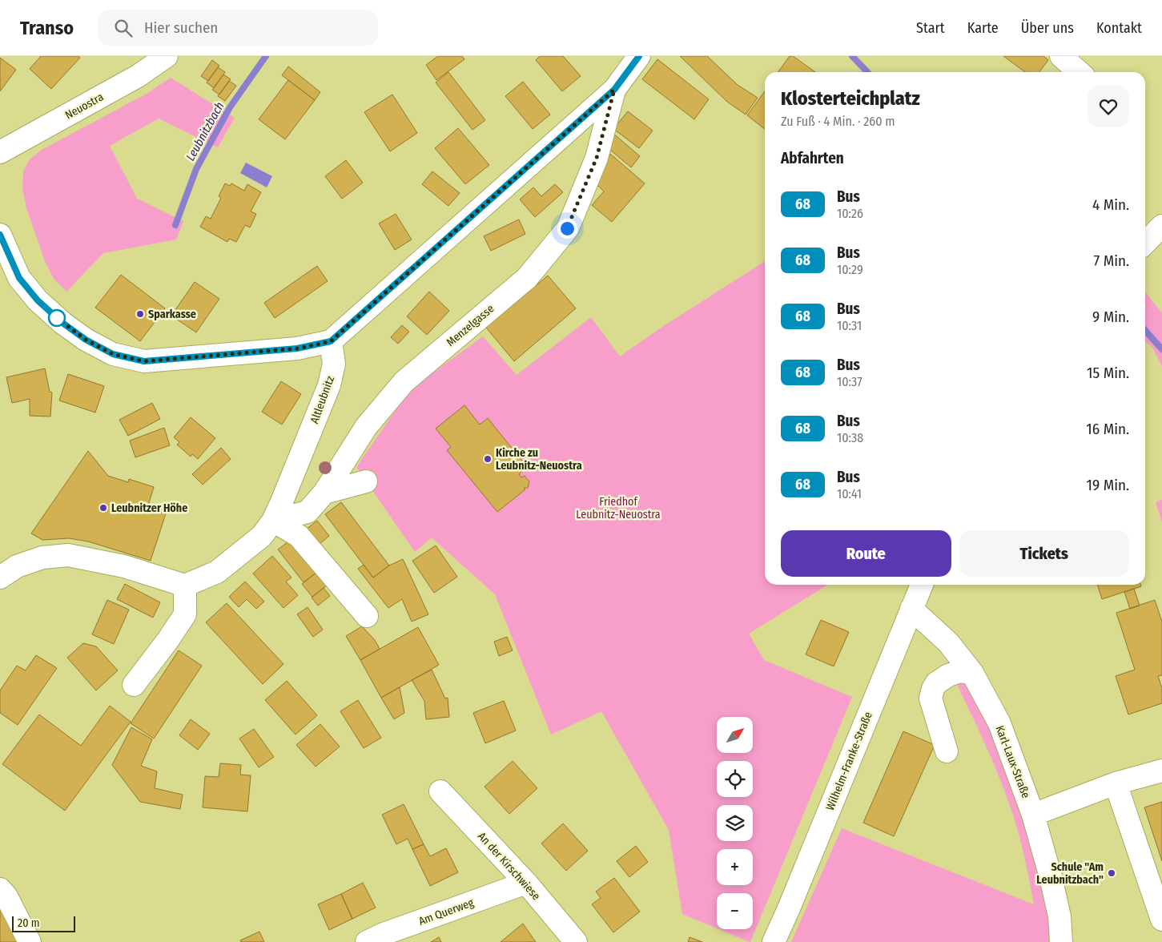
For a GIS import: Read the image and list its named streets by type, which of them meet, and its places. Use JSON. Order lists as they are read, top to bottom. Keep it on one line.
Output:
{"streets":{"street":["Neuostra","Menzelgasse","Altleubnitz","Wilhelm-Franke-Straße","Karl-Laux-Straße","An der Kirschwiese","Am Querweg"]},"crossings":[["Menzelgasse","Altleubnitz"],["Wilhelm-Franke-Straße","Karl-Laux-Straße"],["An der Kirschwiese","Am Querweg"]],"water":["Leubnitzbach"],"parks":["Friedhof Leubnitz-Neuostra"],"places":["Sparkasse","Kirche zu Leubnitz-Neuostra","Leubnitzer Höhe","Schule \"Am Leubnitzbach\""],"lines":["bus line 68"],"scale_bar":"20 m","north":"top right","page":{"header":"Transo","search":"Hier suchen","nav":["Start","Karte","Über uns","Kontakt"],"heading":[["Klosterteichplatz","Zu Fuß · 4 Min. · 260 m"],"Abfahrten"],"list":[{"mark":"68","name":"Bus","note":"10:26","value":"4 Min."},{"mark":"68","name":"Bus","note":"10:29","value":"7 Min."},{"mark":"68","name":"Bus","note":"10:31","value":"9 Min."},{"mark":"68","name":"Bus","note":"10:37","value":"15 Min."},{"mark":"68","name":"Bus","note":"10:38","value":"16 Min."},{"mark":"68","name":"Bus","note":"10:41","value":"19 Min."}],"buttons":["Route","Tickets"],"map_buttons":["+","−"],"scale":"20 m"}}
